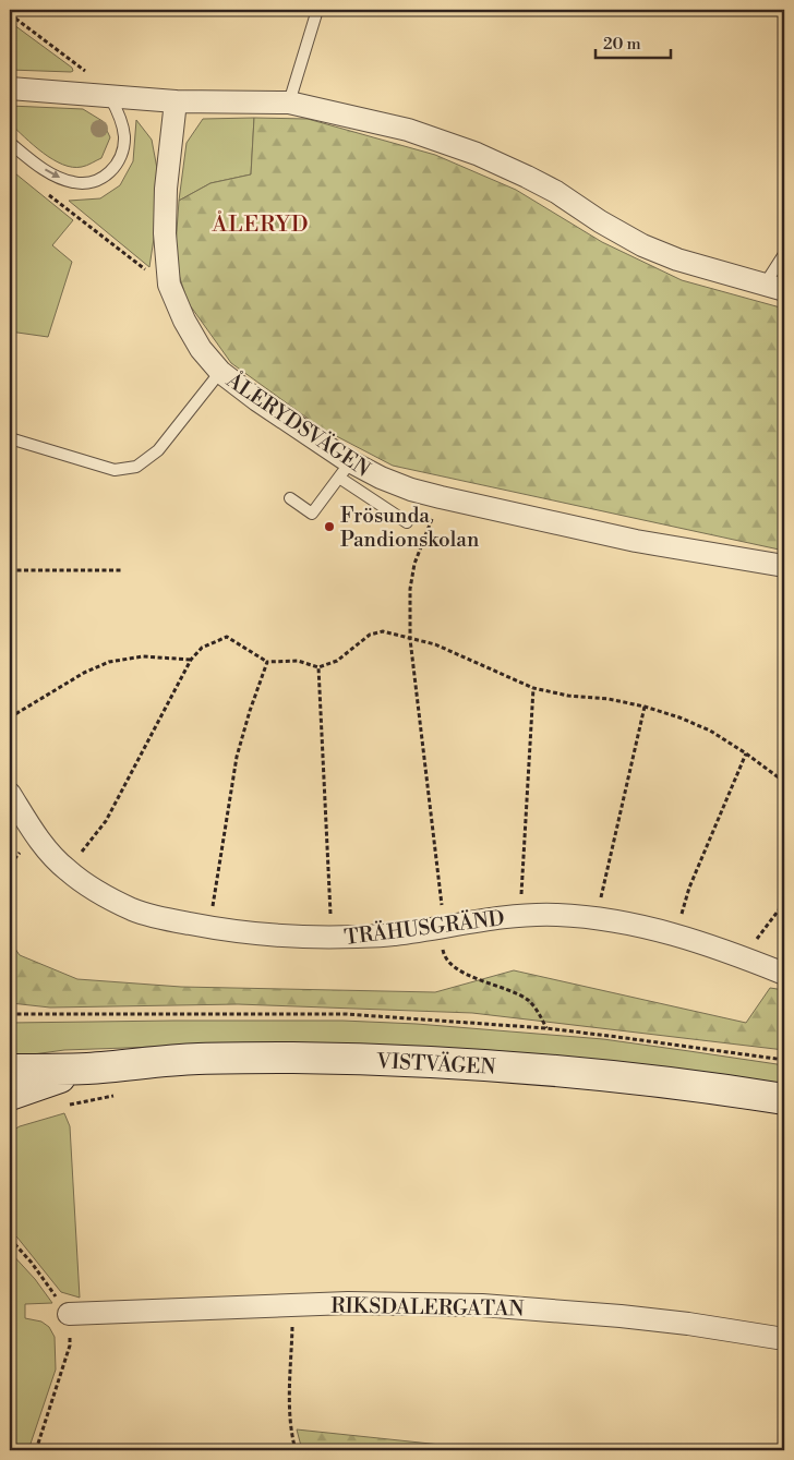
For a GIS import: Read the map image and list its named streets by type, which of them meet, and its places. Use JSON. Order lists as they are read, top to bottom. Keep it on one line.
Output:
{"streets":{"main road":["VISTVÄGEN"],"street":["ÅLERYDSVÄGEN","TRÄHUSGRÄND","RIKSDALERGATAN"]},"districts":["ÅLERYD"],"places":["Frösunda Pandionskolan"],"scale_bar":"20 m"}
